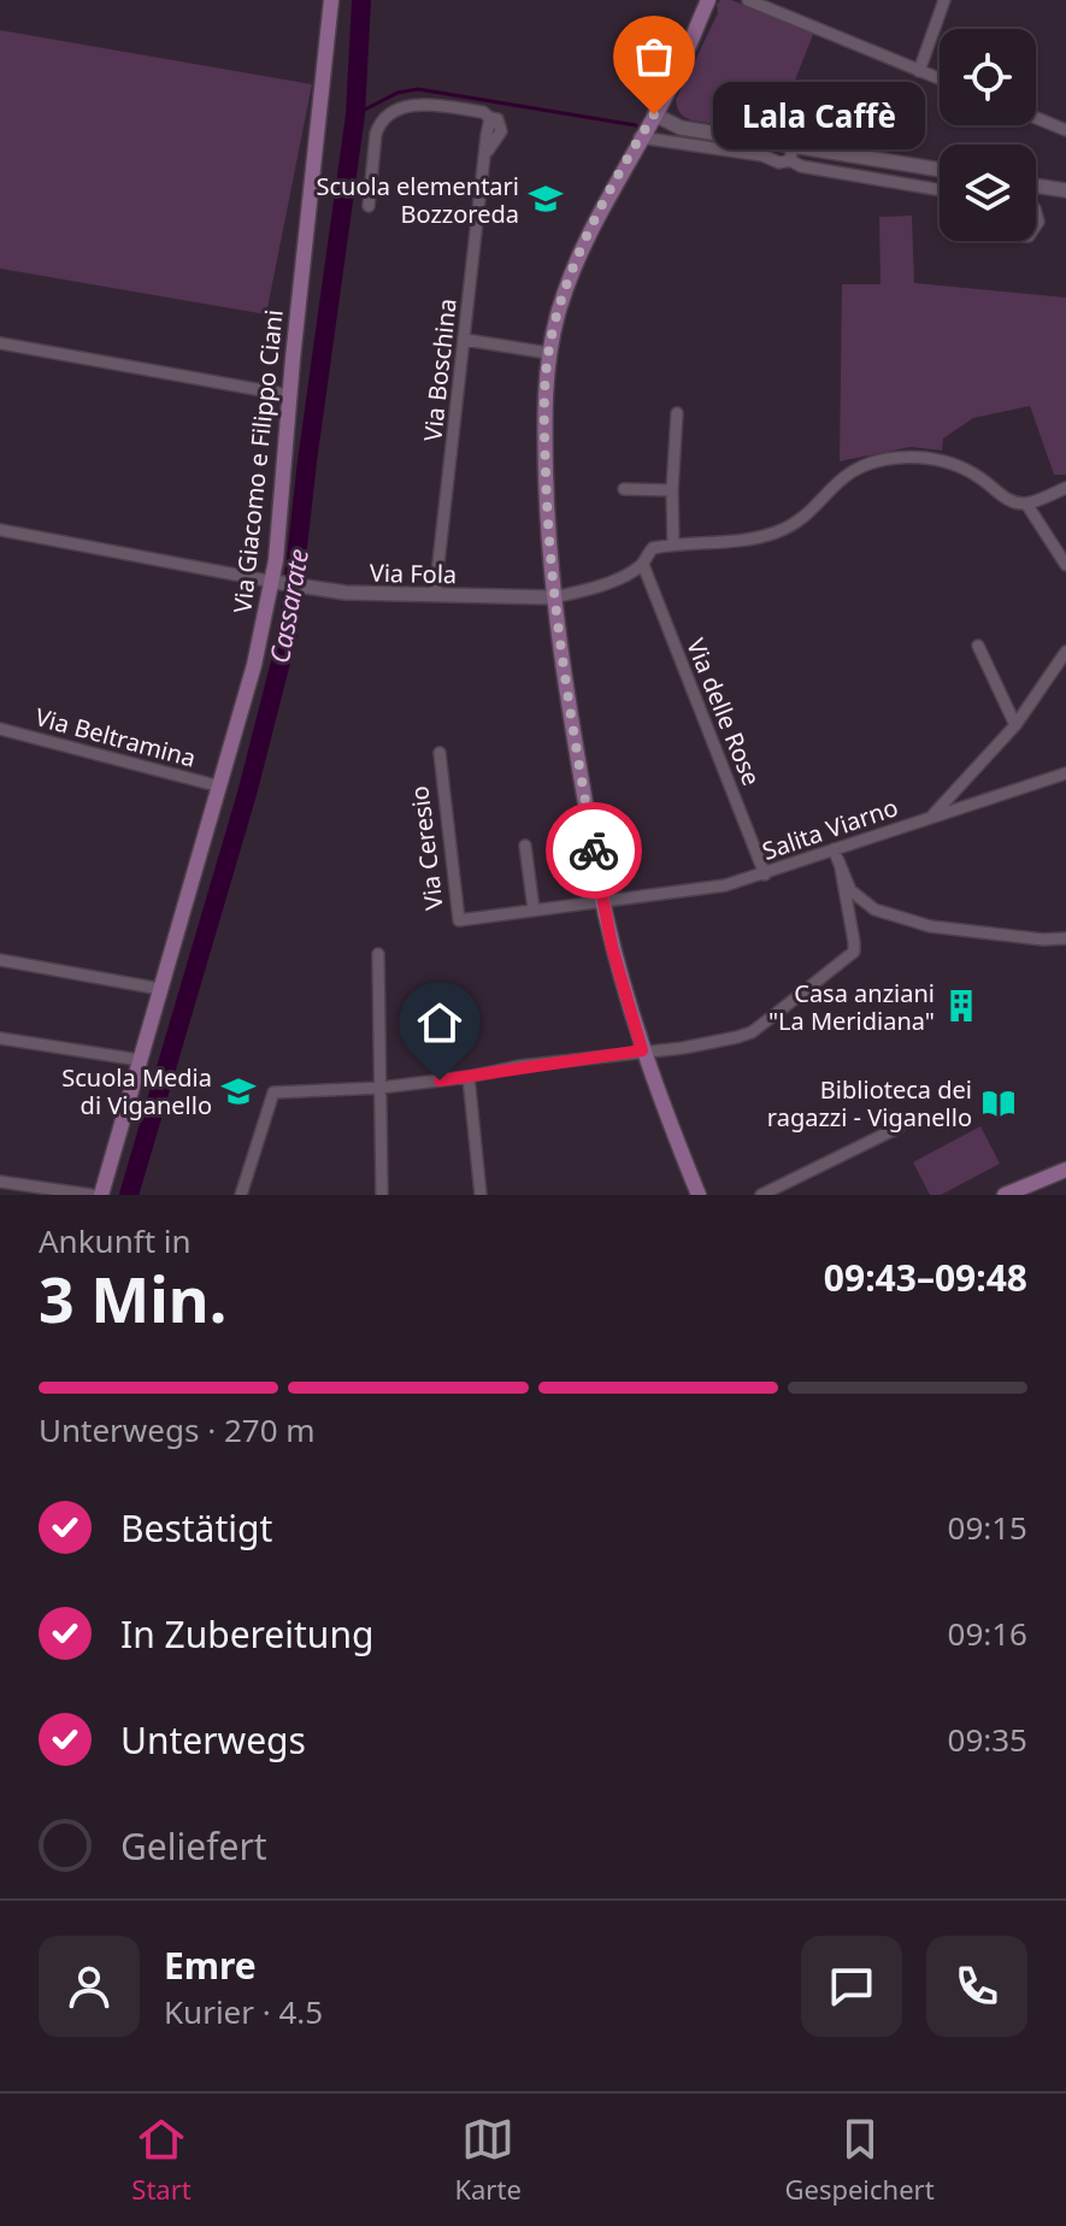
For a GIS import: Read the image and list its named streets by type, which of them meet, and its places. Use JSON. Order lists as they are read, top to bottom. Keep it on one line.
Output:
{"streets":{"main road":["Via Giacomo e Filippo Ciani"],"street":["Via Boschina","Via Fola","Via delle Rose","Via Beltramina","Salita Viarno","Via Ceresio"]},"crossings":[["Via Boschina","Via Fola"],["Via Giacomo e Filippo Ciani","Via Fola"],["Via Giacomo e Filippo Ciani","Via Beltramina"],["Via delle Rose","Salita Viarno"],["Salita Viarno","Via Ceresio"]],"water":["Cassarate"],"places":{"other":["Lala Caffè"],"school or university":["Scuola elementari Bozzoreda","Scuola Media di Viganello"],"building":["Casa anziani \"La Meridiana\""],"library":["Biblioteca dei ragazzi - Viganello"]},"page":{"bubble":"Lala Caffè","heading":["3 Min.","Ankunft in","09:43–09:48"],"panel":["Emre","Kurier · 4.5"],"bar":"Unterwegs · 270 m","list":[["Bestätigt","09:15"],["In Zubereitung","09:16"],["Unterwegs","09:35"],"Geliefert"],"tabs":["Start","Karte","Gespeichert"]}}
